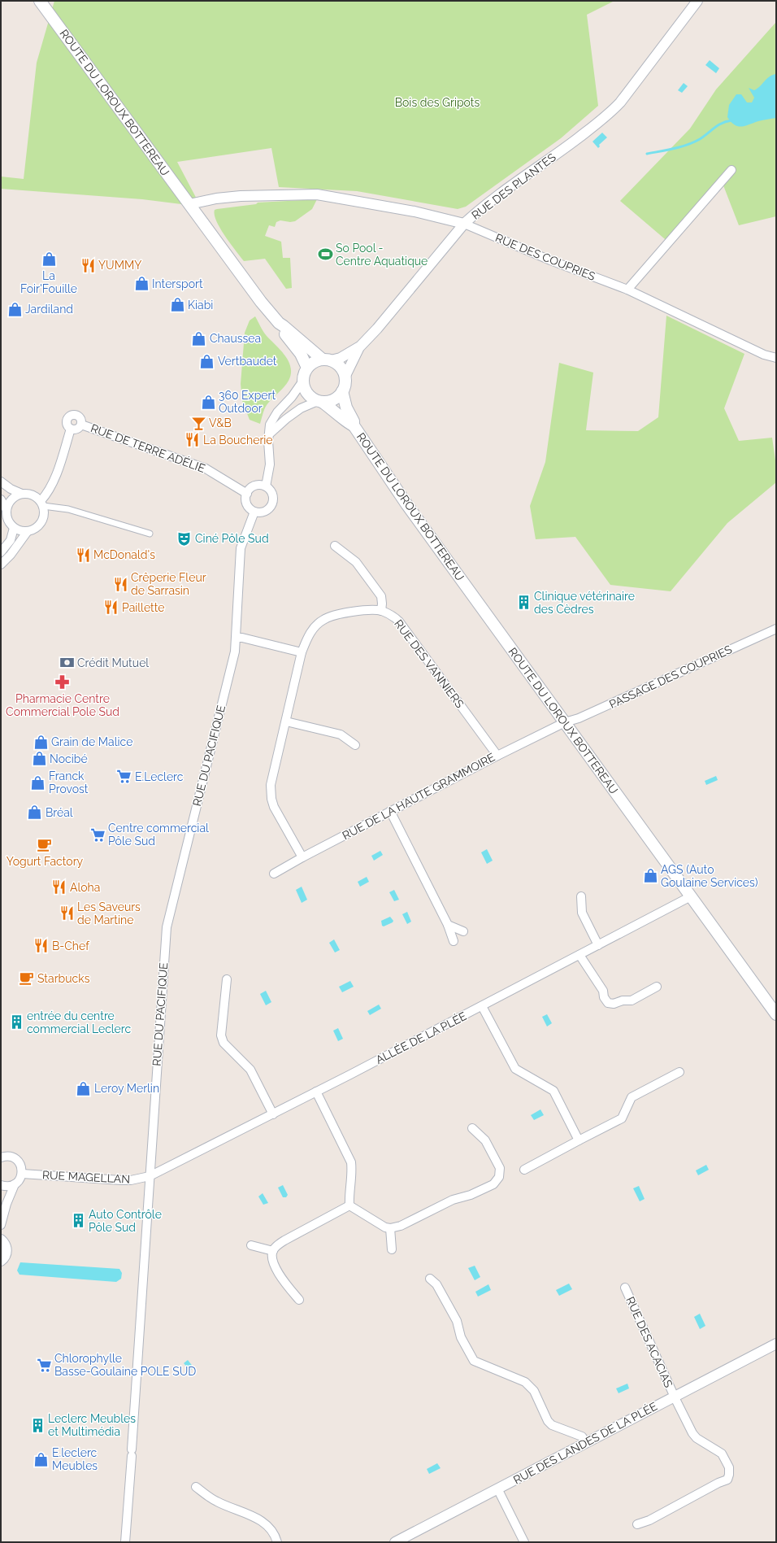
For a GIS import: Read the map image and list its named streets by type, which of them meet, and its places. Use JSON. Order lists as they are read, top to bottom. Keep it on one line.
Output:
{"streets":{"main road":["ROUTE DU LOROUX BOTTEREAU"],"street":["RUE DES PLANTES","RUE DES COUPRIES","RUE DE TERRE ADÉLIE","RUE DES VANNIERS","PASSAGE DES COUPRIES","RUE DU PACIFIQUE","RUE DE LA HAUTE GRAMMOIRE","ALLÉE DE LA PLÉE","RUE MAGELLAN","RUE DES ACACIAS","RUE DES LANDES DE LA PLÉE"]},"crossings":[["ROUTE DU LOROUX BOTTEREAU","RUE DES PLANTES"],["ROUTE DU LOROUX BOTTEREAU","PASSAGE DES COUPRIES"],["ROUTE DU LOROUX BOTTEREAU","RUE DE LA HAUTE GRAMMOIRE"],["ROUTE DU LOROUX BOTTEREAU","ALLÉE DE LA PLÉE"],["RUE DES PLANTES","RUE DES COUPRIES"],["RUE DE TERRE ADÉLIE","RUE DU PACIFIQUE"],["RUE DES VANNIERS","RUE DE LA HAUTE GRAMMOIRE"],["PASSAGE DES COUPRIES","RUE DE LA HAUTE GRAMMOIRE"],["RUE DU PACIFIQUE","ALLÉE DE LA PLÉE"],["RUE DU PACIFIQUE","RUE MAGELLAN"],["ALLÉE DE LA PLÉE","RUE MAGELLAN"],["RUE DES ACACIAS","RUE DES LANDES DE LA PLÉE"]],"parks":["Bois des Gripots"],"places":{"sports":["So Pool - Centre Aquatique"],"shop":["La Foir'Fouille","Intersport","Kiabi","Jardiland","Chaussea","Vertbaudet","360 Expert Outdoor","Grain de Malice","Nocibé","Franck Provost","Bréal","AGS (Auto Goulaine Services)","Leroy Merlin","E.leclerc Meubles"],"restaurant":["YUMMY","La Boucherie","McDonald's","Crêperie Fleur de Sarrasin","Paillette","Aloha","Les Saveurs de Martine","B-Chef"],"bar":["V&B"],"theatre":["Ciné Pôle Sud"],"building":["Clinique vétérinaire des Cèdres","entrée du centre commercial Leclerc","Auto Contrôle Pôle Sud","Leclerc Meubles et Multimédia"],"bank":["Crédit Mutuel"],"pharmacy":["Pharmacie Centre Commercial Pole Sud"],"supermarket":["E.Leclerc","Centre commercial Pôle Sud","Chlorophylle Basse-Goulaine POLE SUD"],"cafe":["Yogurt Factory","Starbucks"]}}
